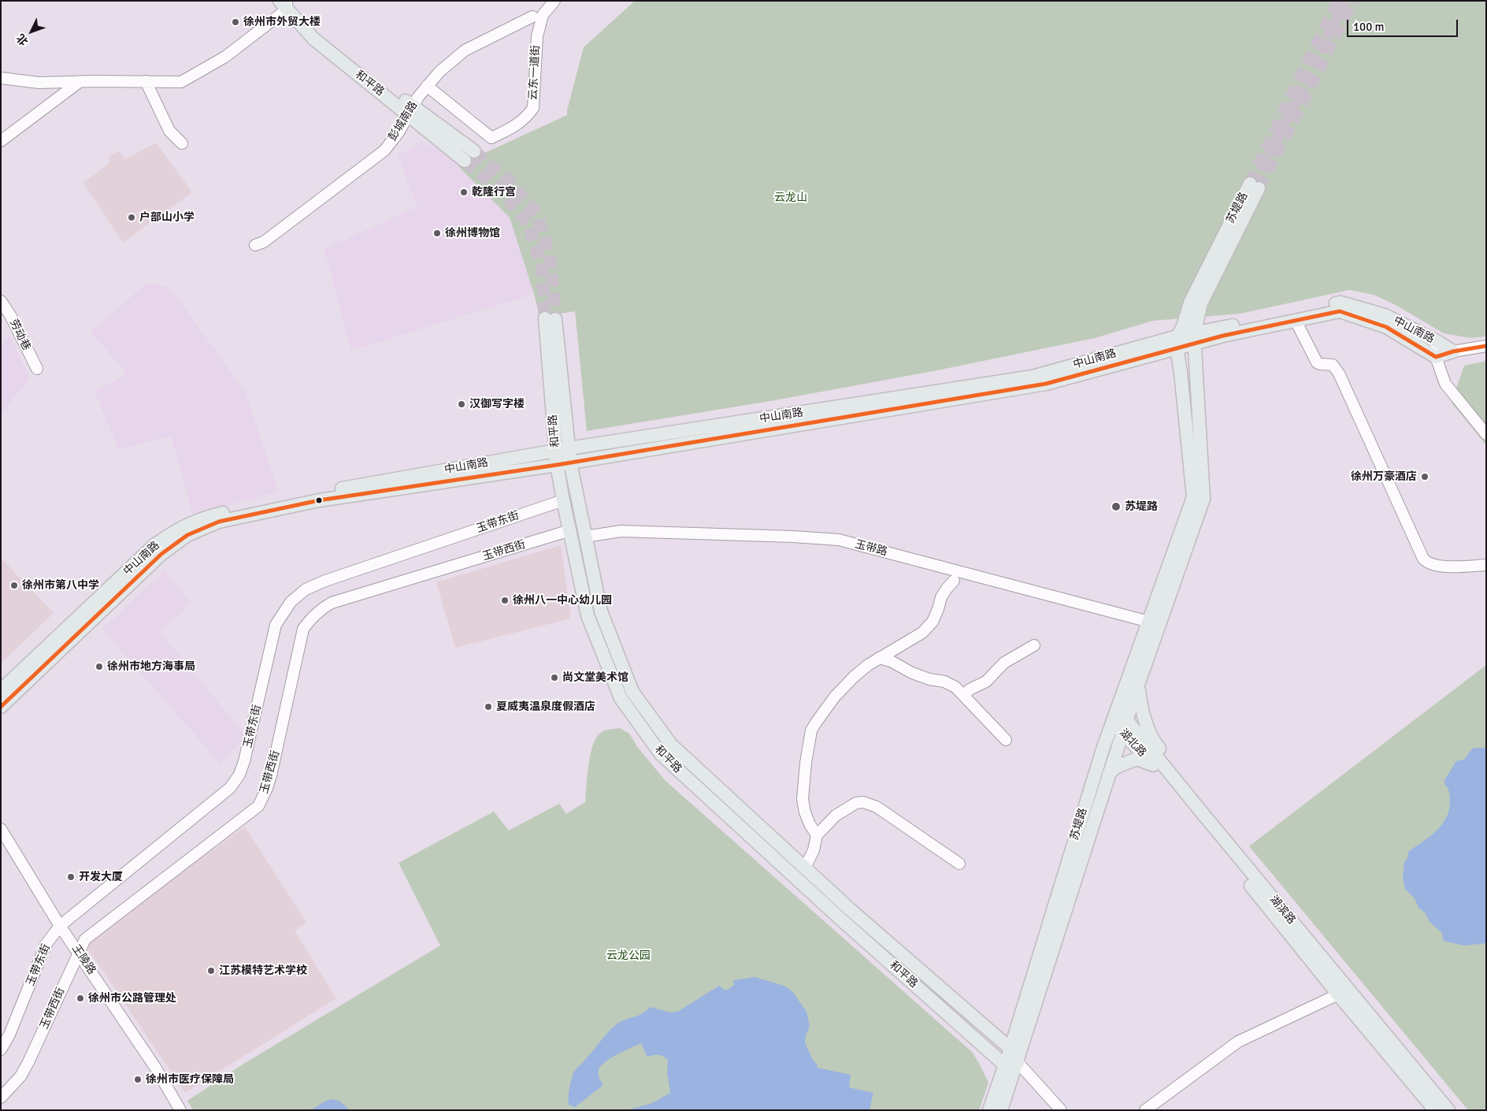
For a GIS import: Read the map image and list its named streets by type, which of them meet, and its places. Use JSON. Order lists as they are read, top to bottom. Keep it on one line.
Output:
{"streets":{"main road":["和平路","苏堤路","中山南路","湖北路","湖滨路"],"street":["云东一道街","彭城南路","劳动巷","玉带东街","玉带路","玉带西街","王陵路"]},"crossings":[["云东一道街","彭城南路"],["和平路","彭城南路"],["和平路","苏堤路"],["和平路","中山南路"],["和平路","玉带东街"],["和平路","玉带路"],["和平路","玉带西街"],["苏堤路","中山南路"],["苏堤路","玉带路"],["苏堤路","湖北路"],["苏堤路","湖滨路"],["玉带东街","王陵路"],["玉带西街","王陵路"],["湖北路","湖滨路"]],"parks":["云龙山","云龙公园"],"places":["徐州市外贸大楼","乾隆行宫","户部山小学","徐州博物馆","汉御写字楼","徐州万豪酒店","苏堤路","徐州市第八中学","徐州八一中心幼儿园","徐州市地方海事局","尚文堂美术馆","夏威夷温泉度假酒店","开发大厦","江苏模特艺术学校","徐州市公路管理处","徐州市医疗保障局"],"scale_bar":"100 m","north":"bottom left"}
